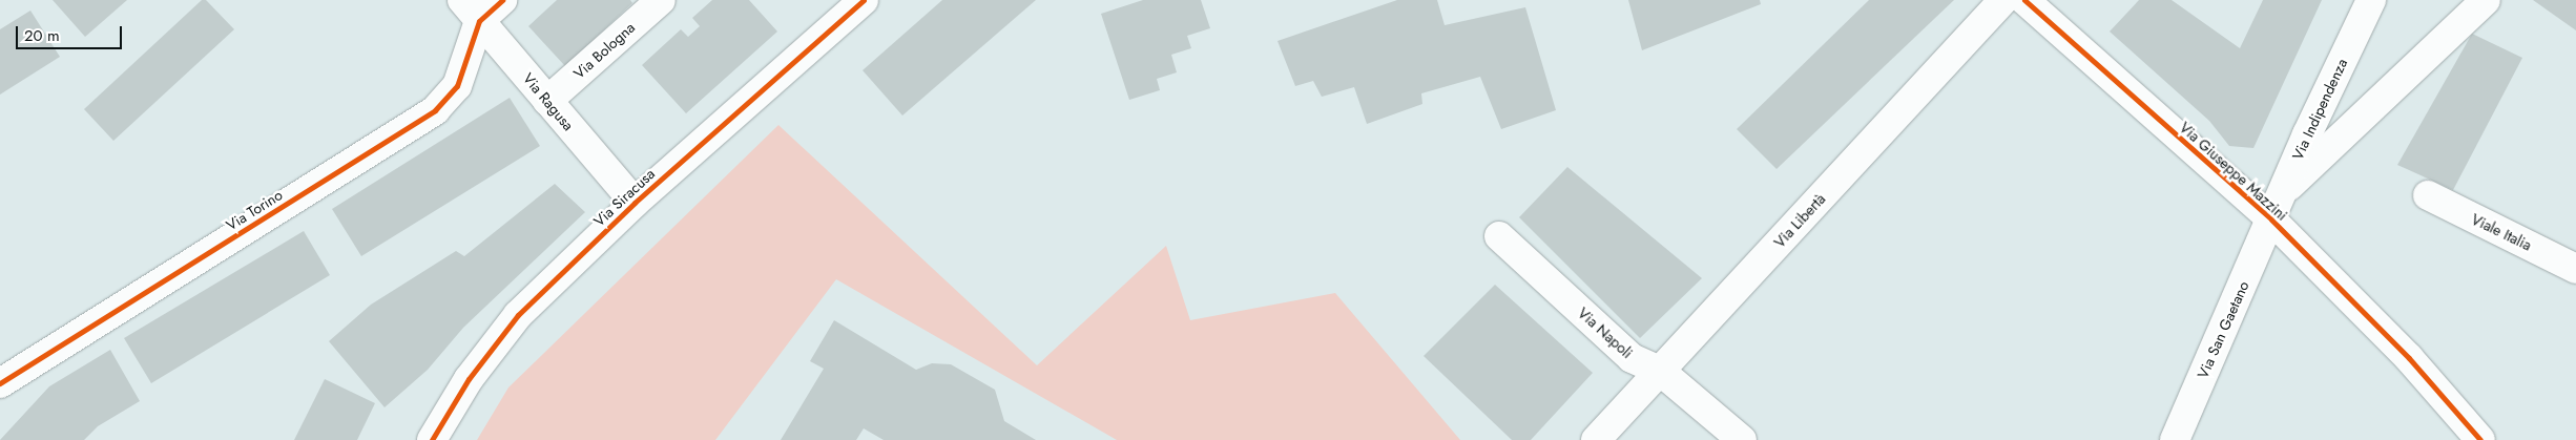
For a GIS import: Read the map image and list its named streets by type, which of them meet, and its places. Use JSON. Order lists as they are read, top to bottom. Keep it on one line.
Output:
{"streets":{"street":["Via Bologna","Via Ragusa","Via Indipendenza","Via Giuseppe Mazzini","Via Siracusa","Via Torino","Via Libertà","Viale Italia","Via San Gaetano","Via Napoli"]},"crossings":[["Via Bologna","Via Ragusa"],["Via Ragusa","Via Siracusa"],["Via Ragusa","Via Torino"],["Via Indipendenza","Via Giuseppe Mazzini"],["Via Indipendenza","Via San Gaetano"],["Via Giuseppe Mazzini","Via San Gaetano"],["Via Libertà","Via Napoli"]],"scale_bar":"20 m"}
